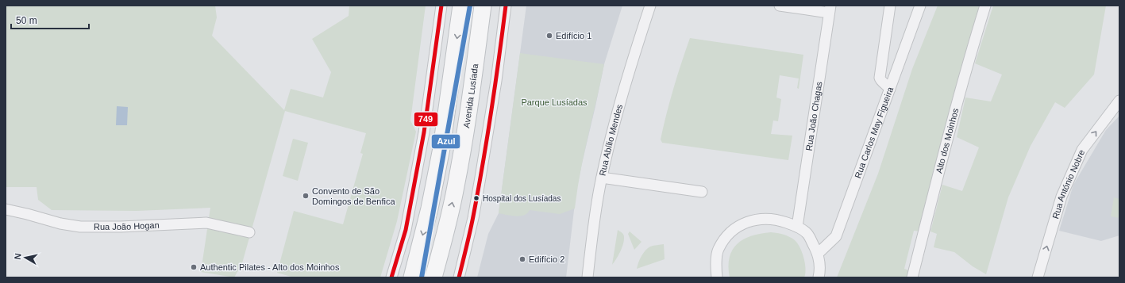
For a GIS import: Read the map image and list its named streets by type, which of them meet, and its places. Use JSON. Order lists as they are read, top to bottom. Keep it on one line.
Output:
{"streets":{"main road":["Avenida Lusíada"],"street":["Rua João Chagas","Rua Carlos May Figueira","Rua Abílio Mendes","Alto dos Moinhos","Rua António Nobre","Rua João Hogan"]},"one_way":["Rua António Nobre"],"parks":["Parque Lusíadas"],"places":["Edifício 1","Convento de São Domingos de Benfica","Hospital dos Lusíadas","Edifício 2","Authentic Pilates - Alto dos Moinhos"],"lines":["transit line Azul","transit line 749"],"scale_bar":"50 m","north":"left"}
